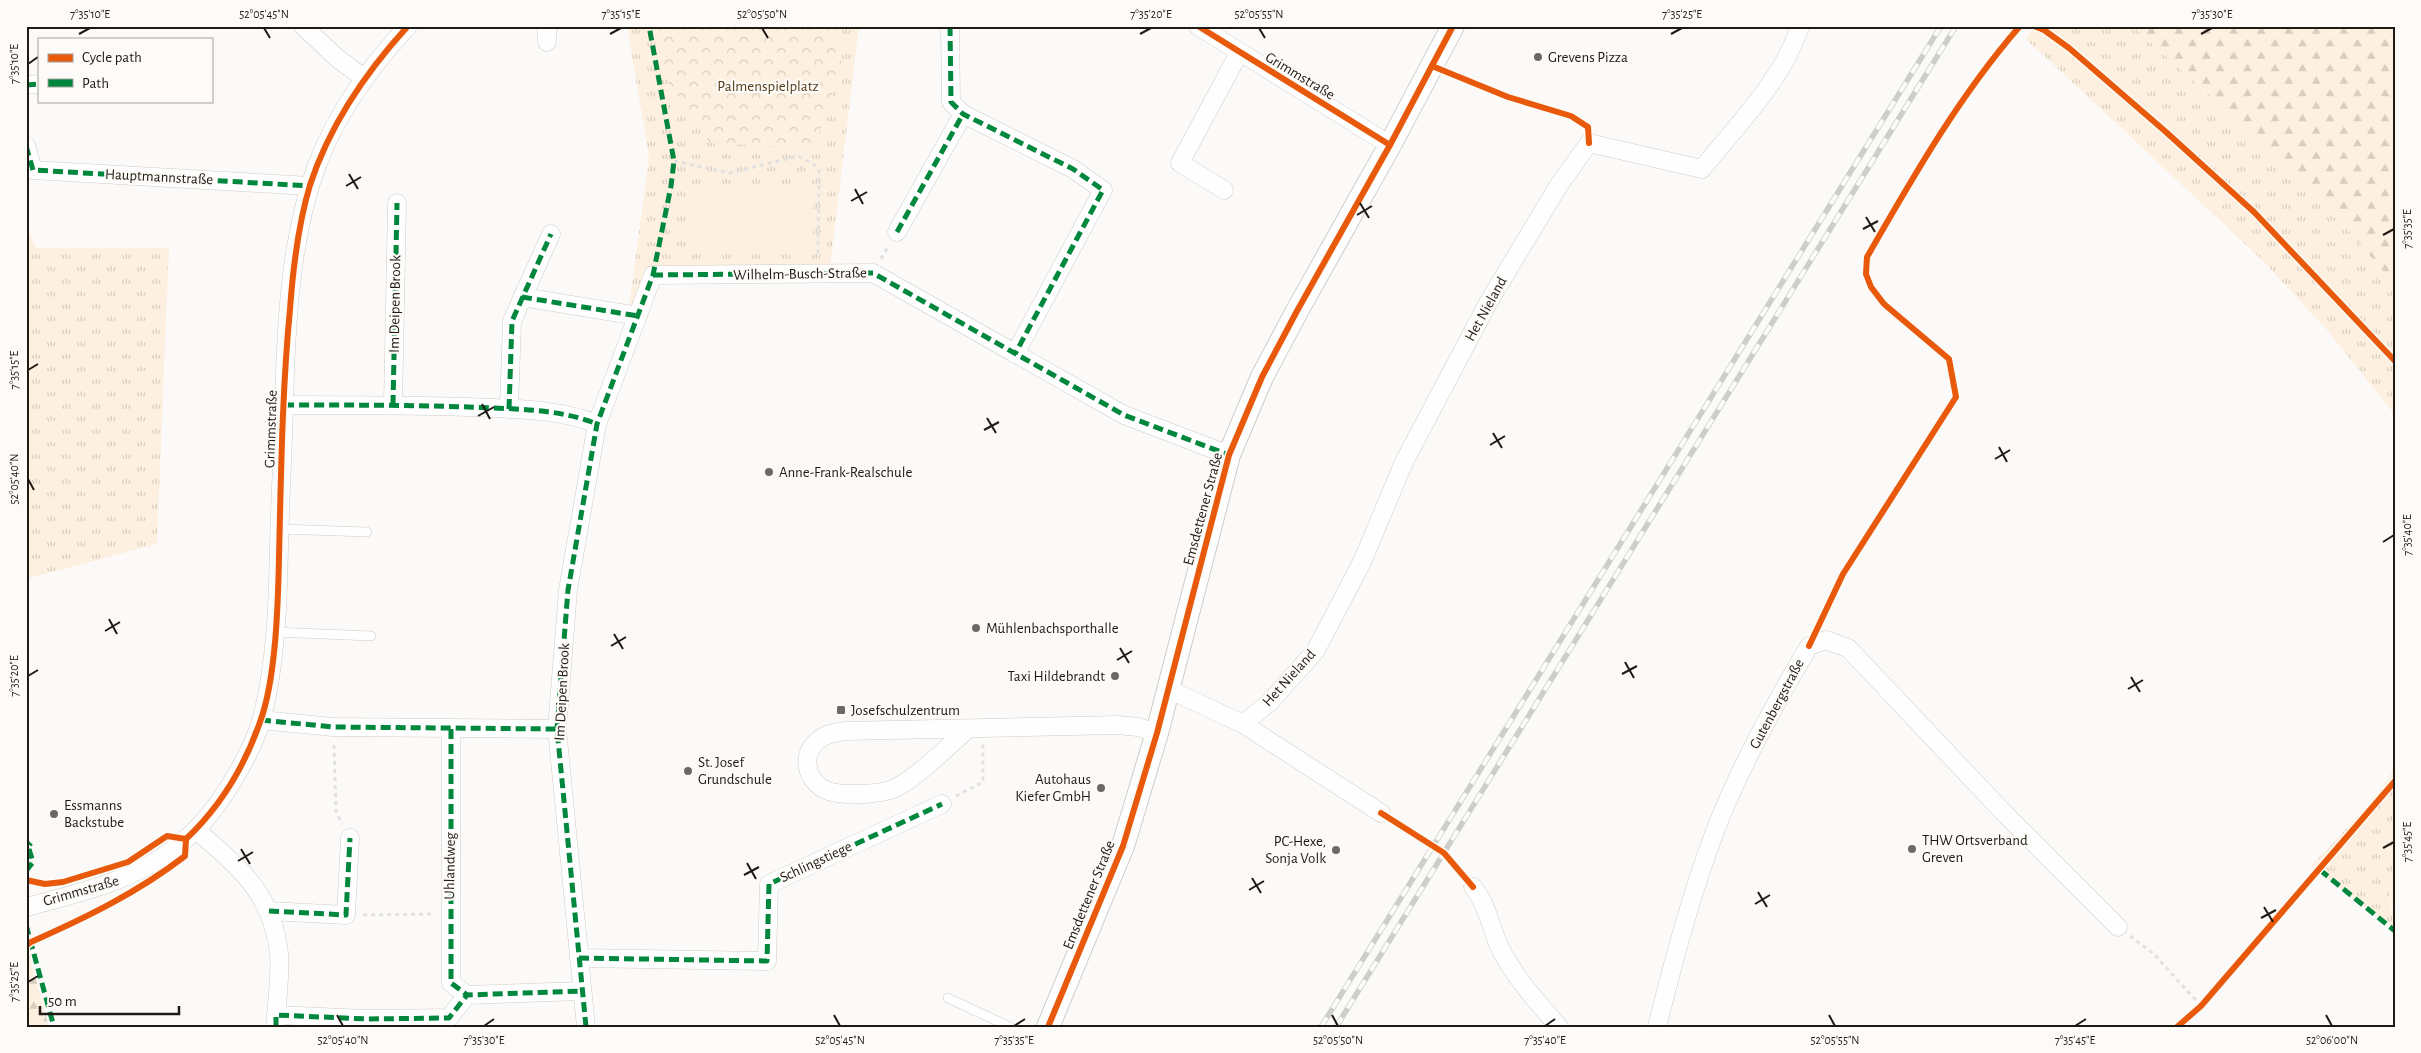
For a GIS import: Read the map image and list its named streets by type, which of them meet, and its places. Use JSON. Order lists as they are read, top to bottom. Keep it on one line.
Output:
{"streets":{"street":["Grimmstraße","Hauptmannstraße","Wilhelm-Busch-Straße","Im Deipen Brook","Het Nieland","Emsdettener Straße","Gutenbergstraße","Schlingstiege","Uhlandweg"]},"crossings":[["Grimmstraße","Hauptmannstraße"],["Grimmstraße","Emsdettener Straße"],["Wilhelm-Busch-Straße","Im Deipen Brook"],["Wilhelm-Busch-Straße","Emsdettener Straße"],["Im Deipen Brook","Schlingstiege"]],"parks":["Palmenspielplatz"],"places":{"other":["Grevens Pizza","Anne-Frank-Realschule","Mühlenbachsporthalle","Taxi Hildebrandt","St. Josef Grundschule","Autohaus Kiefer GmbH","Essmanns Backstube","THW Ortsverband Greven","PC-Hexe, Sonja Volk"],"transit":["Josefschulzentrum"]},"legend":["Cycle path","Path"],"scale_bar":"50 m","coordinates":["7°35'10\"E","52°05'45\"N","7°35'15\"E","52°05'50\"N","7°35'20\"E","52°05'55\"N","7°35'25\"E","7°35'30\"E","7°35'35\"E","52°05'40\"N","7°35'40\"E","7°35'45\"E","52°06'00\"N"]}
